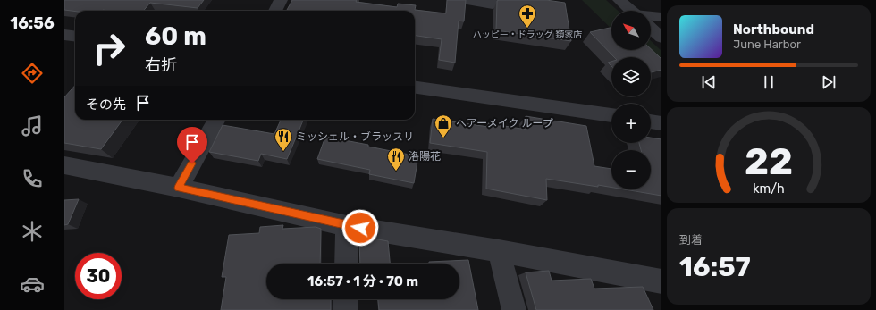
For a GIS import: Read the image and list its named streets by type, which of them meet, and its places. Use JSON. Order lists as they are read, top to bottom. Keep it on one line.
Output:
{"places":{"pharmacy":["ハッピー・ドラッグ 類家店"],"shop":["ヘアーメイク ループ"],"restaurant":["ミッシェル・ブラッスリ","洛陽花"]},"north":"top left","page":{"tabs":"16:56","map_buttons":["+","−"],"turn":["60 m","右折"],"song":["Northbound","June Harbor"],"then":"その先","tile":["到着","16:57"],"limit":"30","trip":"16:57 · 1 分 · 70 m","gauge":["22","km/h"]}}
